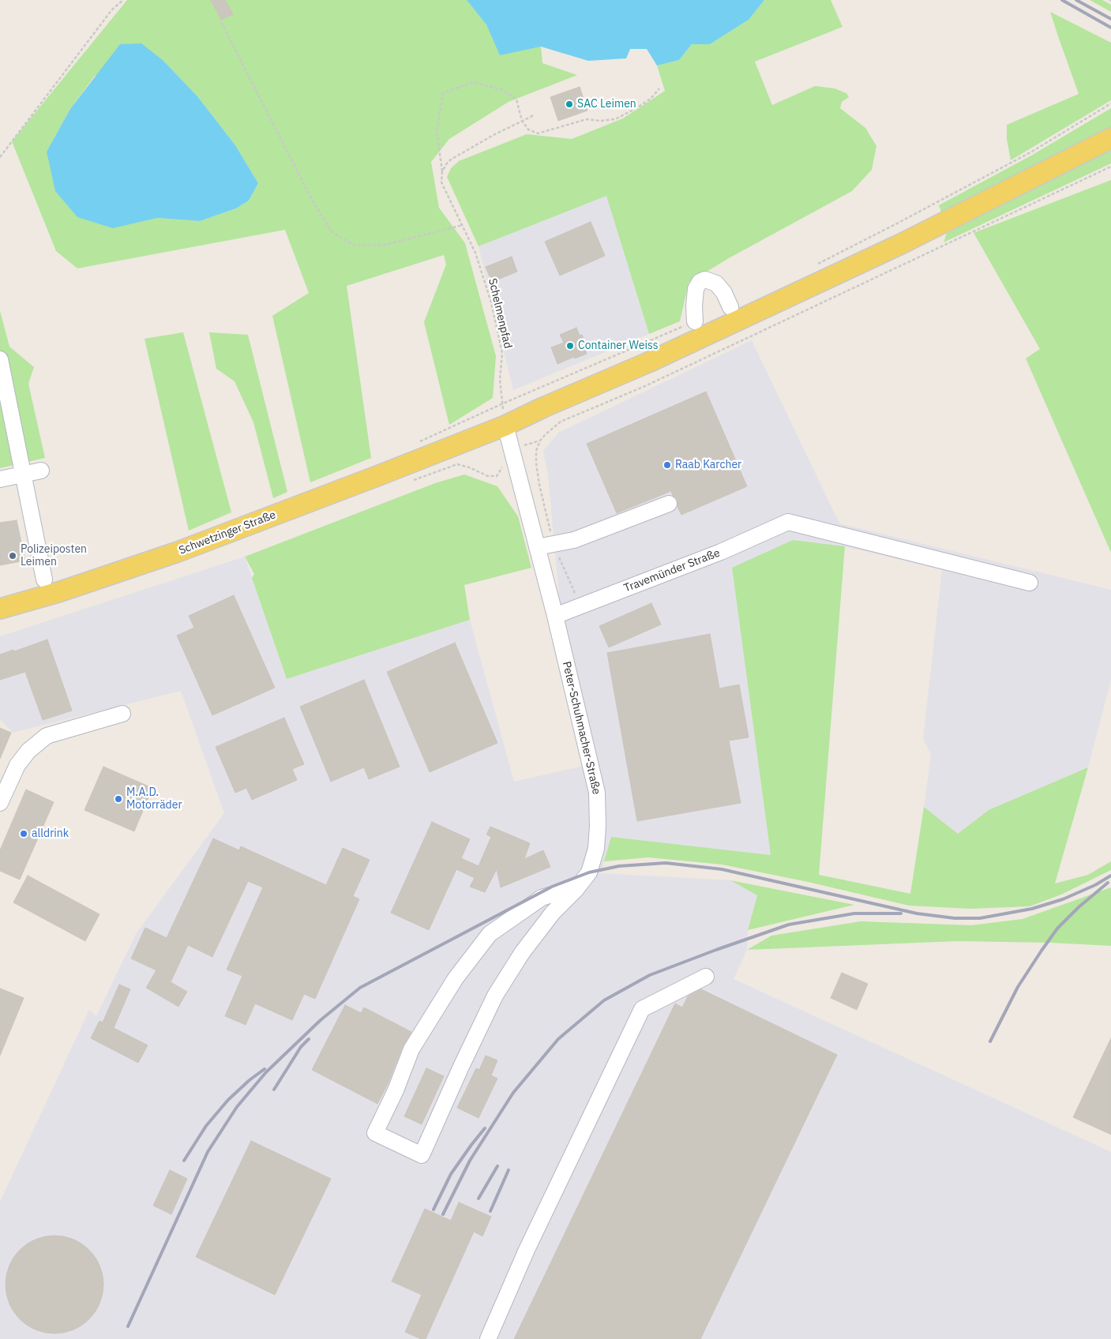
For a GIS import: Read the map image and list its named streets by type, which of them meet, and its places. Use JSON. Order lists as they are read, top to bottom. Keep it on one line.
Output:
{"streets":{"main road":["Schwetzinger Straße"],"street":["Travemünder Straße","Peter-Schuhmacher-Straße"],"path":["Schelmenpfad"]},"crossings":[["Schelmenpfad","Schwetzinger Straße"],["Schelmenpfad","Peter-Schuhmacher-Straße"],["Schwetzinger Straße","Peter-Schuhmacher-Straße"],["Travemünder Straße","Peter-Schuhmacher-Straße"]],"places":["SAC Leimen","Container Weiss","Raab Karcher","Polizeiposten Leimen","M.A.D. Motorräder","alldrink"]}
